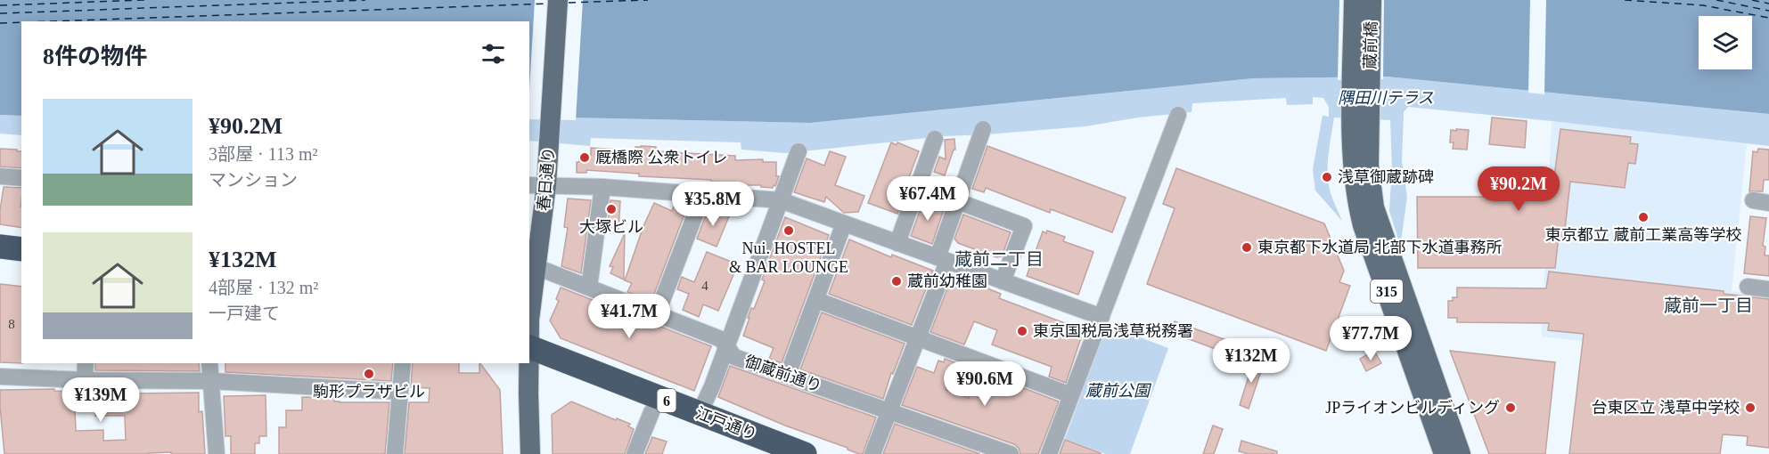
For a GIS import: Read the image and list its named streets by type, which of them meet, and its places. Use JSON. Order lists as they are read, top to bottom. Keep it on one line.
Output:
{"streets":{"highway":["6","江戸通り"],"main road":["蔵前橋","春日通り","315"],"street":["御蔵前通り"]},"crossings":[["蔵前橋","315"],["春日通り","御蔵前通り"]],"districts":["蔵前二丁目","蔵前一丁目"],"parks":["隅田川テラス","蔵前公園"],"places":["厩橋際 公衆トイレ","浅草御蔵跡碑","大塚ビル","東京都立 蔵前工業高等学校","Nui. HOSTEL & BAR LOUNGE","東京都下水道局 北部下水道事務所","蔵前幼稚園","東京国税局浅草税務署","駒形プラザビル","JPライオンビルディング","台東区立 浅草中学校"],"house_numbers":["4","8"],"page":{"heading":"8件の物件","list":[{"name":"¥90.2M","note":"3部屋 · 113 m² · マンション"},{"name":"¥132M","note":"4部屋 · 132 m² · 一戸建て"}],"price":["¥90.2M","¥67.4M","¥35.8M","¥41.7M","¥77.7M","¥132M","¥90.6M","¥139M"]}}
